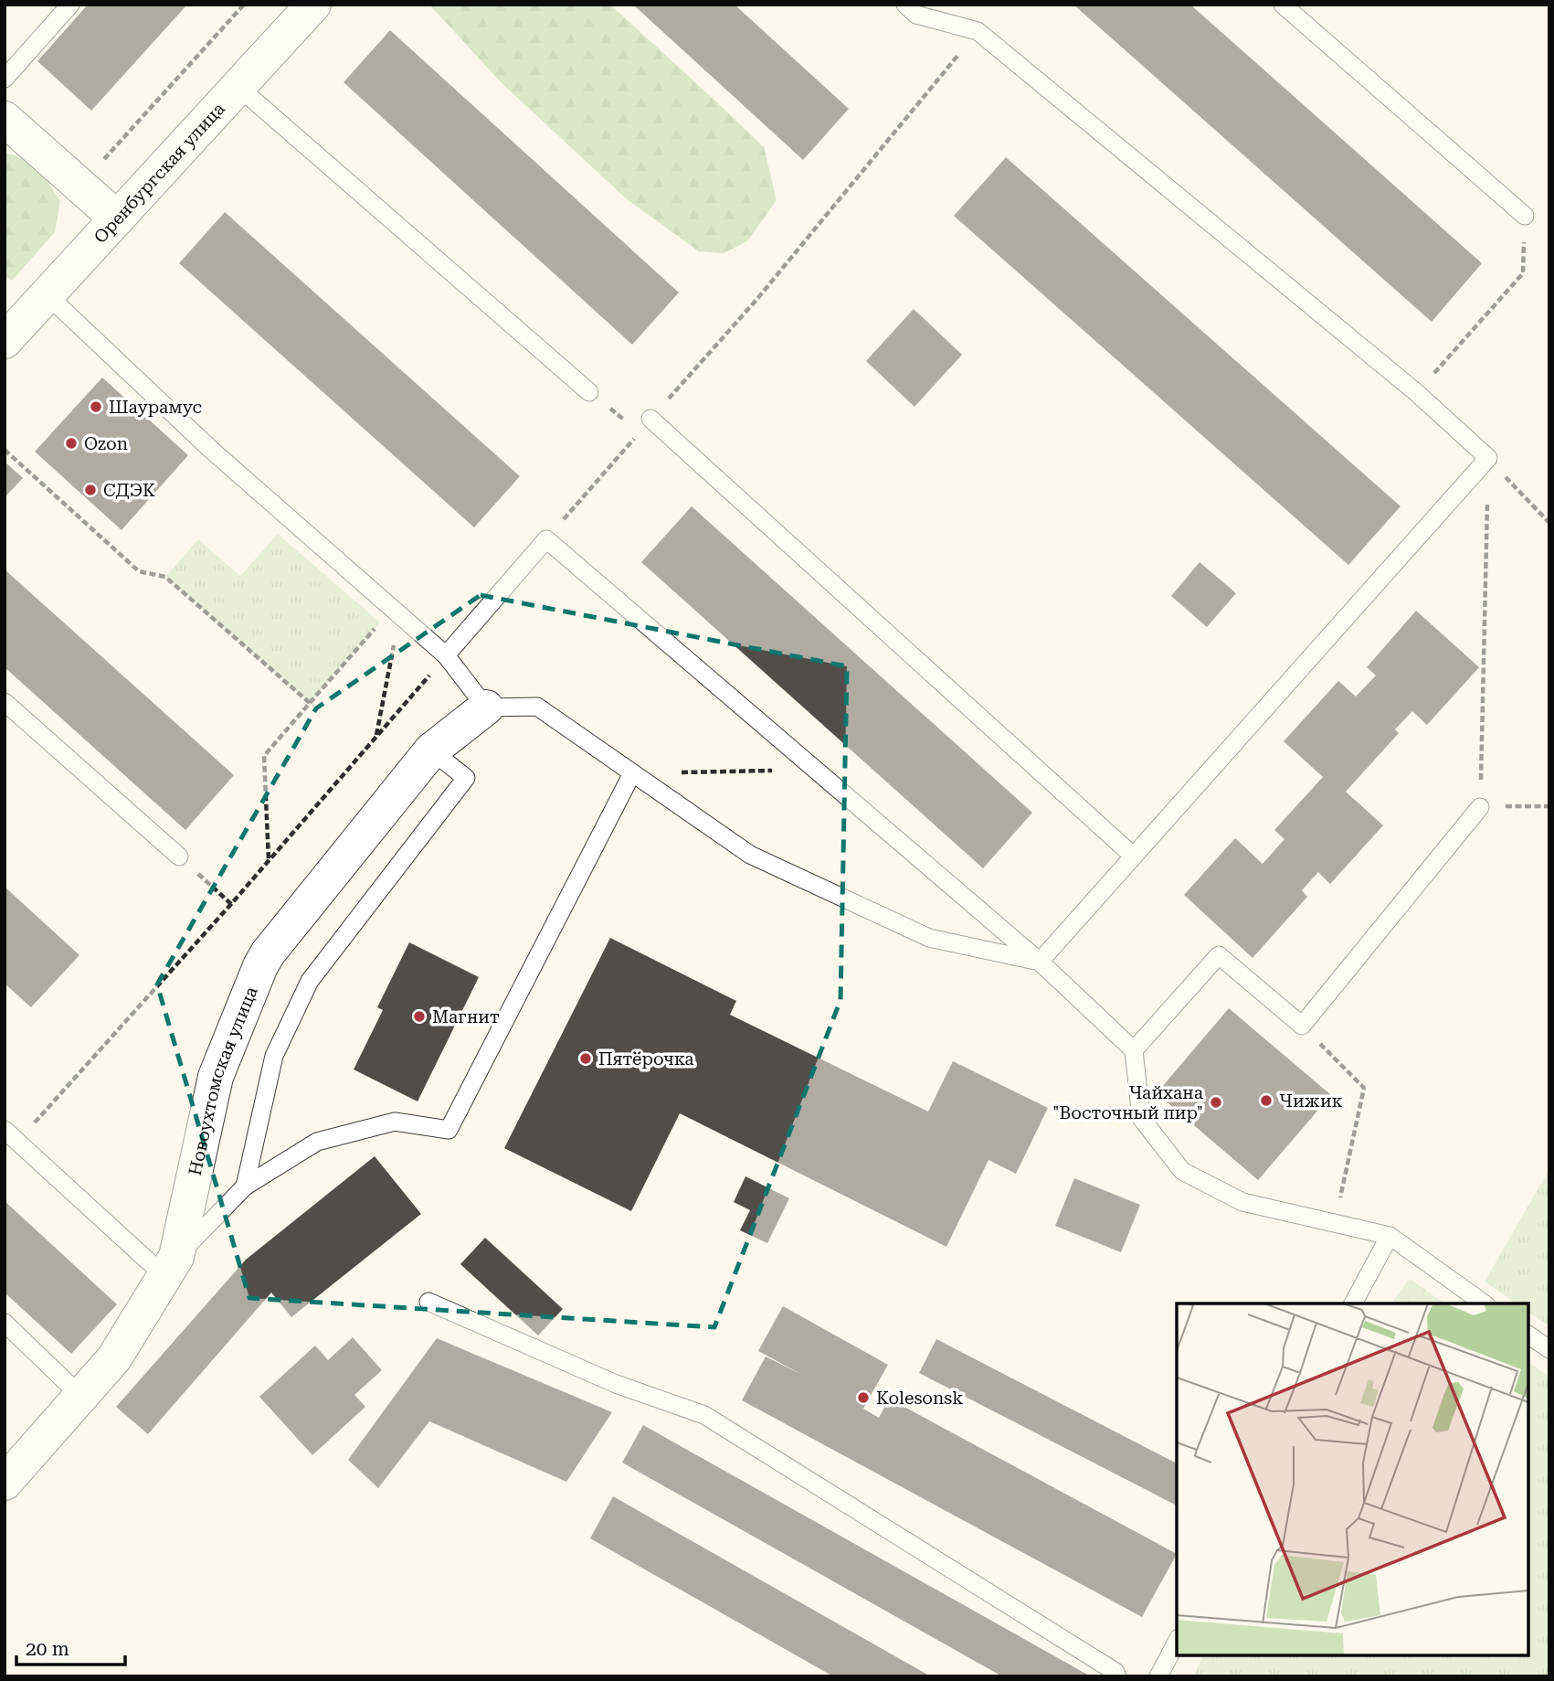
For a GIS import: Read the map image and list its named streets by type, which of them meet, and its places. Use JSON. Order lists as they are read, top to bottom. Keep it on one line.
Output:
{"streets":{"street":["Оренбургская улица","Новоухтомская улица"]},"places":["Шаурамус","Ozon","СДЭК","Магнит","Пятёрочка","Чижик","Чайхана \"Восточный пир\"","Kolesonsk"],"scale_bar":"20 m"}
